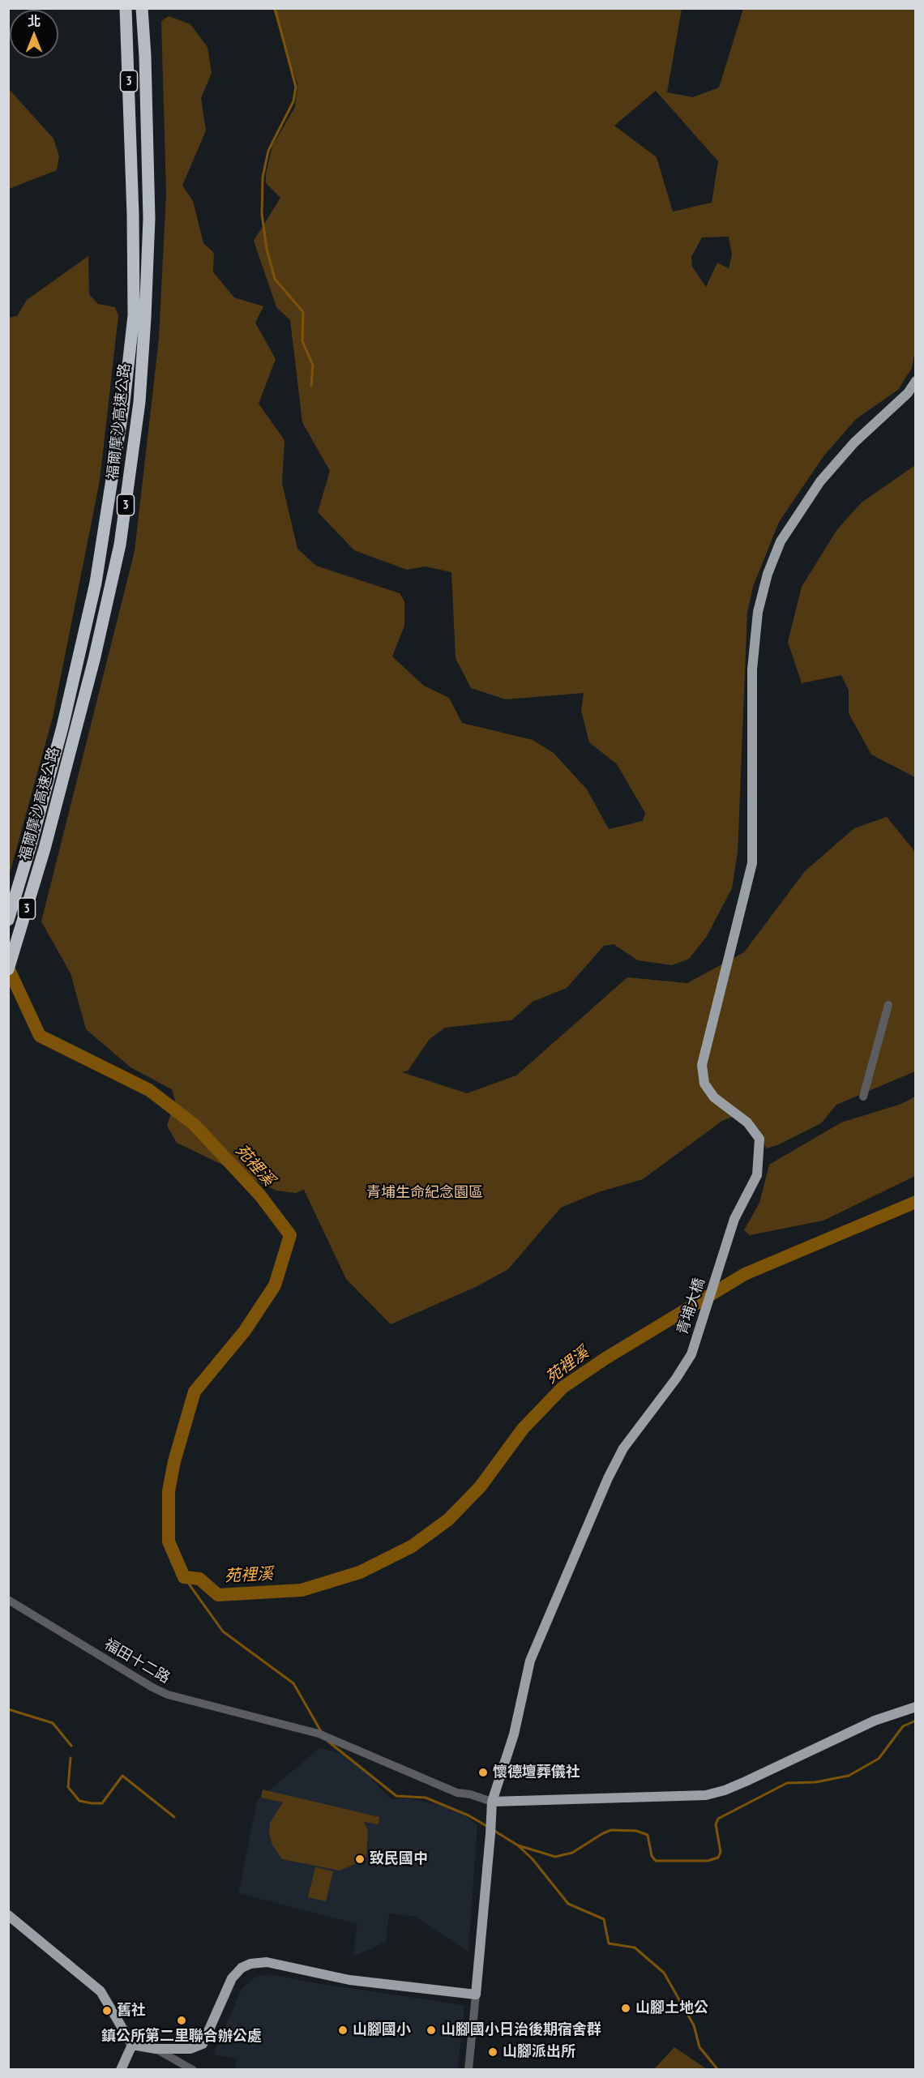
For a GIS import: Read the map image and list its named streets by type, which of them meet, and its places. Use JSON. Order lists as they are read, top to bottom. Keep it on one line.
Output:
{"streets":{"highway":["3","福爾摩沙高速公路"],"main road":["青埔大橋"],"street":["福田十二路"]},"crossings":[["青埔大橋","福田十二路"]],"water":["苑裡溪"],"parks":["青埔生命紀念園區"],"places":["懷德壇葬儀社","致民國中","山腳土地公","舊社","鎮公所第二里聯合辦公處","山腳國小","山腳國小日治後期宿舍群","山腳派出所"],"north":"top"}
